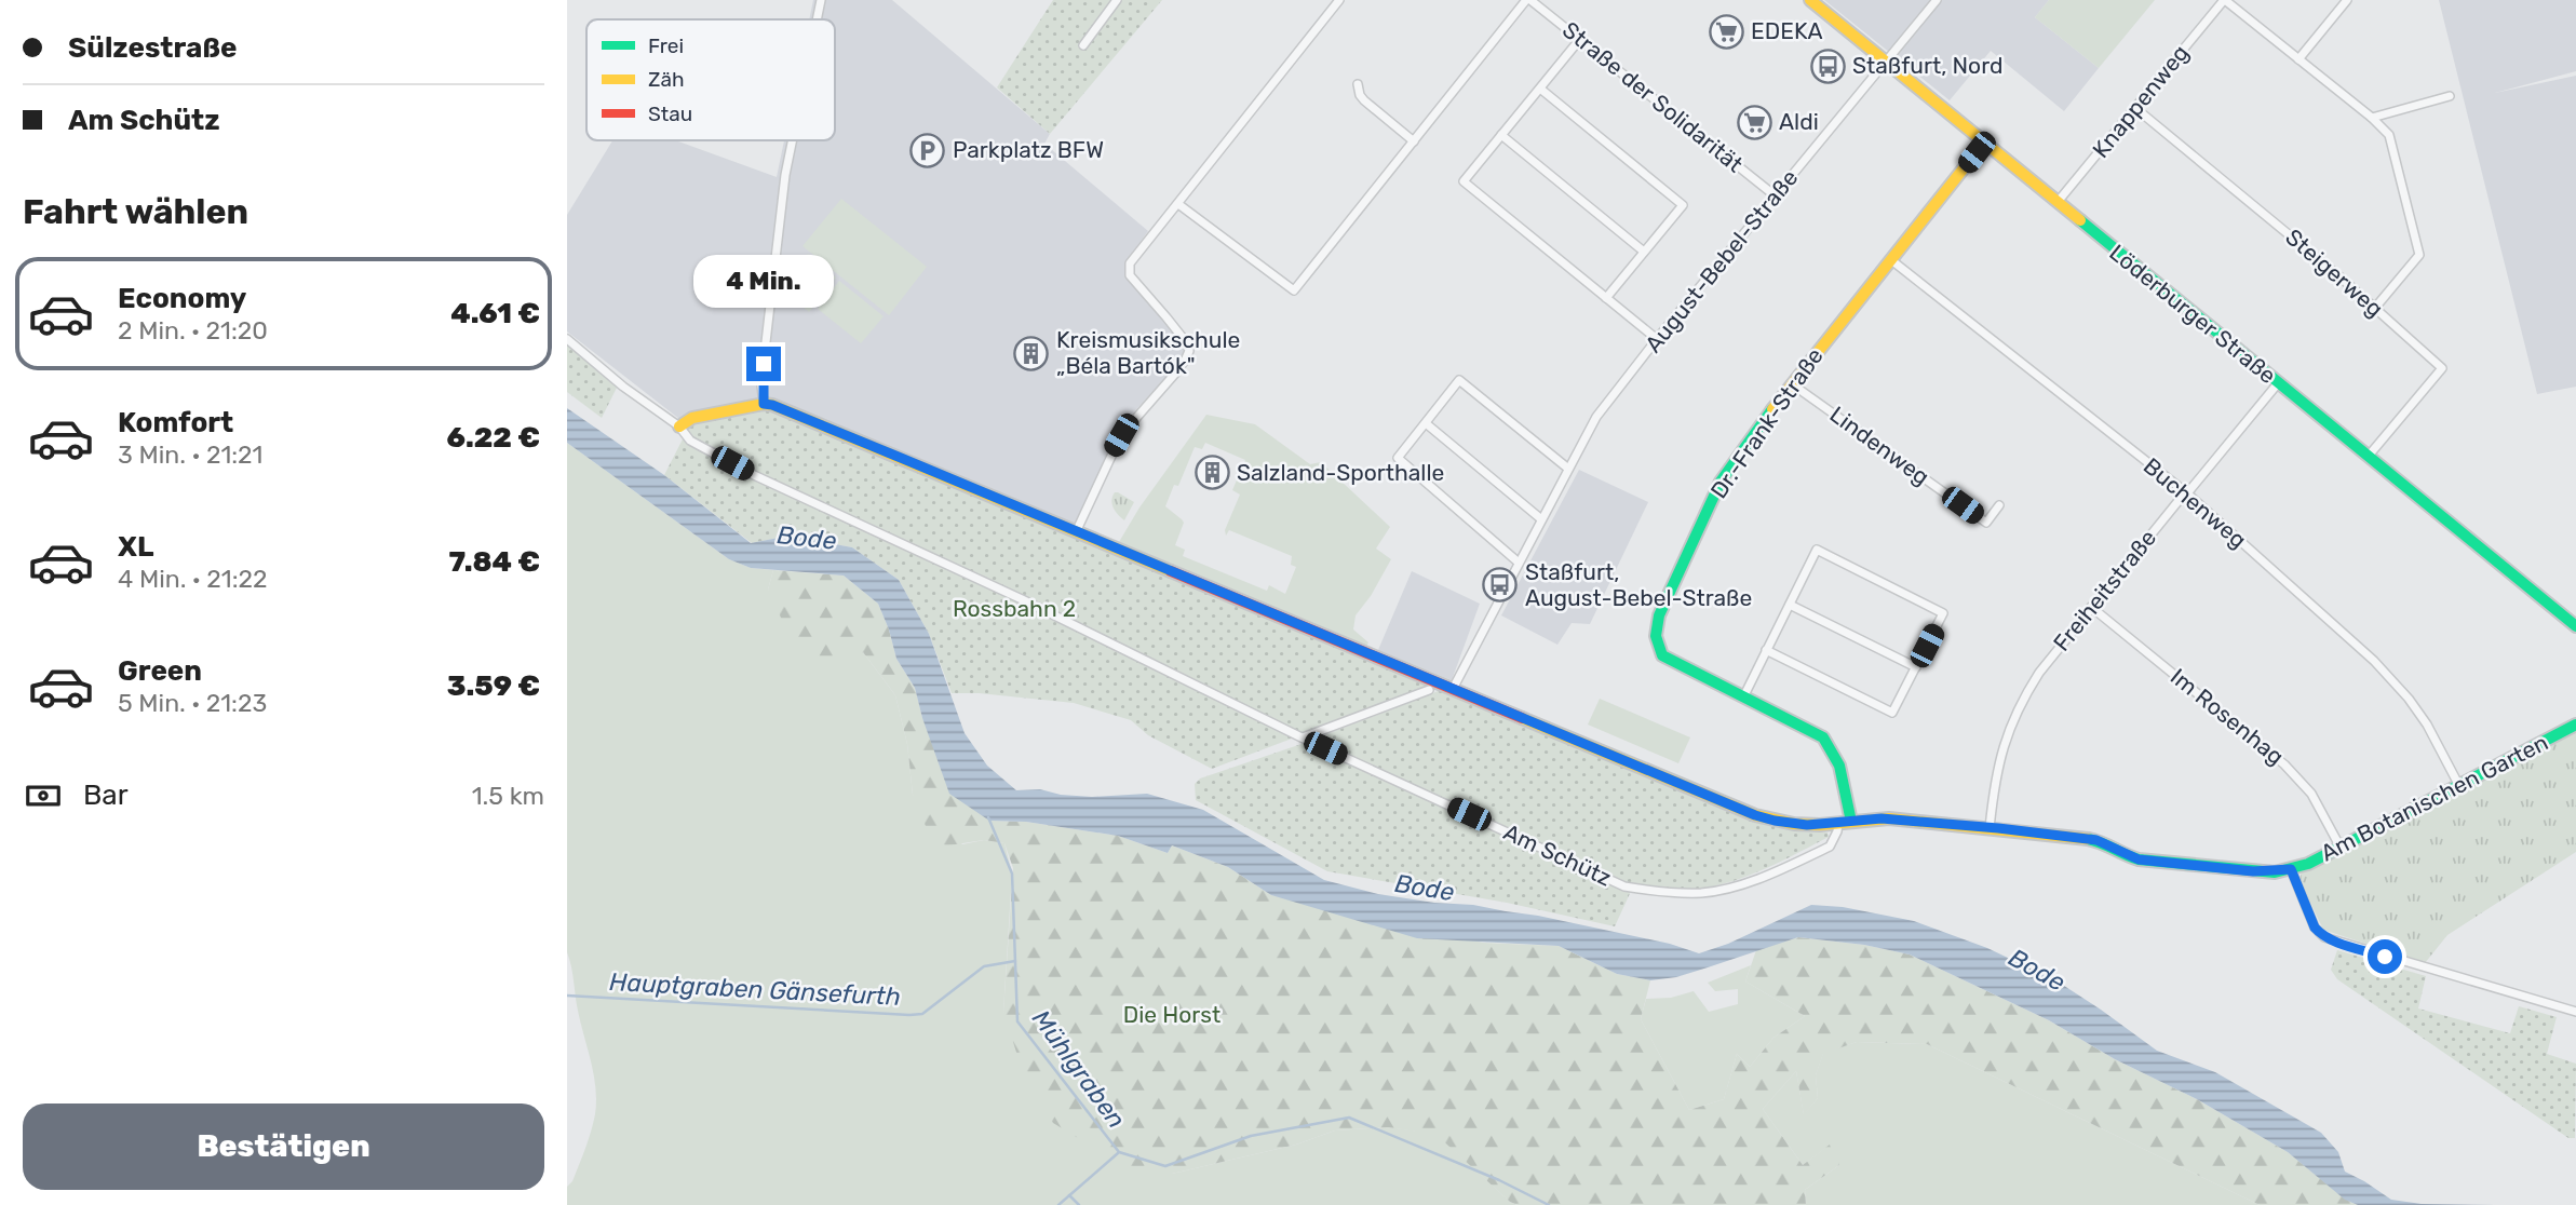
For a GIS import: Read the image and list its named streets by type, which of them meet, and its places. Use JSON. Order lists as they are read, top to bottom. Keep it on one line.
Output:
{"streets":{"street":["Straße der Solidarität","Knappenweg","August-Bebel-Straße","Steigerweg","Löderburger Straße","Dr.-Frank-Straße","Lindenweg","Buchenweg","Freiheitstraße","Im Rosenhag","Am Botanischen Garten","Am Schütz"]},"crossings":[["Straße der Solidarität","August-Bebel-Straße"],["Knappenweg","Steigerweg"],["Knappenweg","Löderburger Straße"],["August-Bebel-Straße","Löderburger Straße"],["August-Bebel-Straße","Am Botanischen Garten"],["Steigerweg","Löderburger Straße"],["Löderburger Straße","Dr.-Frank-Straße"],["Löderburger Straße","Freiheitstraße"],["Dr.-Frank-Straße","Lindenweg"],["Dr.-Frank-Straße","Buchenweg"],["Dr.-Frank-Straße","Am Botanischen Garten"],["Dr.-Frank-Straße","Am Schütz"],["Buchenweg","Freiheitstraße"],["Buchenweg","Am Botanischen Garten"],["Freiheitstraße","Im Rosenhag"],["Freiheitstraße","Am Botanischen Garten"],["Im Rosenhag","Am Botanischen Garten"],["Am Botanischen Garten","Am Schütz"]],"water":["Bode","Hauptgraben Gänsefurth","Mühlgraben"],"parks":["Rossbahn 2","Die Horst"],"places":{"supermarket":["EDEKA","Aldi"],"bus stop":["Staßfurt, Nord","Staßfurt, August-Bebel-Straße"],"parking":["Parkplatz BFW"],"building":["Kreismusikschule „Béla Bartók\"","Salzland-Sporthalle"]},"legend":["Frei","Zäh","Stau"],"page":{"banner":["Sülzestraße","Am Schütz"],"heading":"Fahrt wählen","bubble":"4 Min.","list":[{"name":"Economy","note":"2 Min. · 21:20","value":"4.61 €"},{"name":"Komfort","note":"3 Min. · 21:21","value":"6.22 €"},{"name":"XL","note":"4 Min. · 21:22","value":"7.84 €"},{"name":"Green","note":"5 Min. · 21:23","value":"3.59 €"}],"pay":["Bar","1.5 km"],"buttons":"Bestätigen"}}
